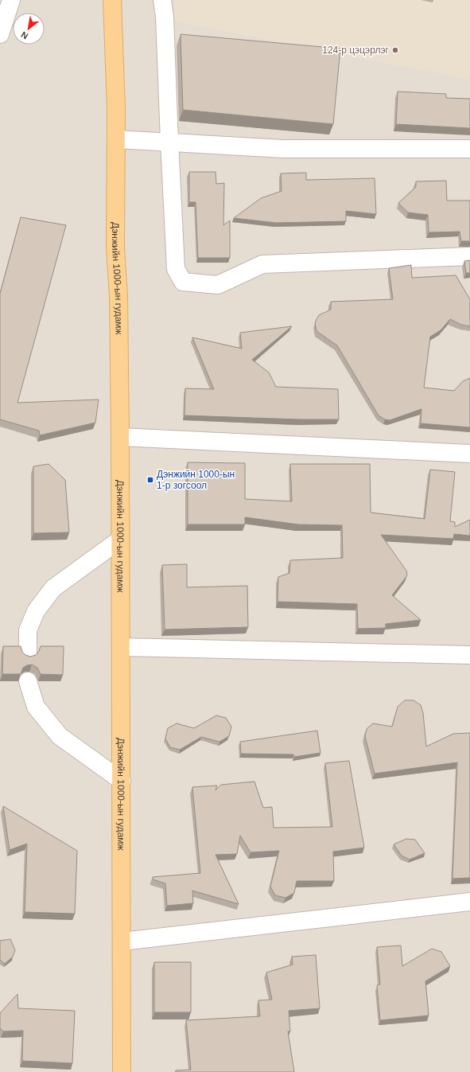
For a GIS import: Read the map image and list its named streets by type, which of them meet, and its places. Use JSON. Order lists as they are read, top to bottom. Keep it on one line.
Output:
{"streets":{"main road":["Дэнжийн 1000-ын гудамж"]},"places":{"other":["124-р цэцэрлэг"],"transit":["Дэнжийн 1000-ын 1-р зогсоол"]},"north":"bottom left"}
